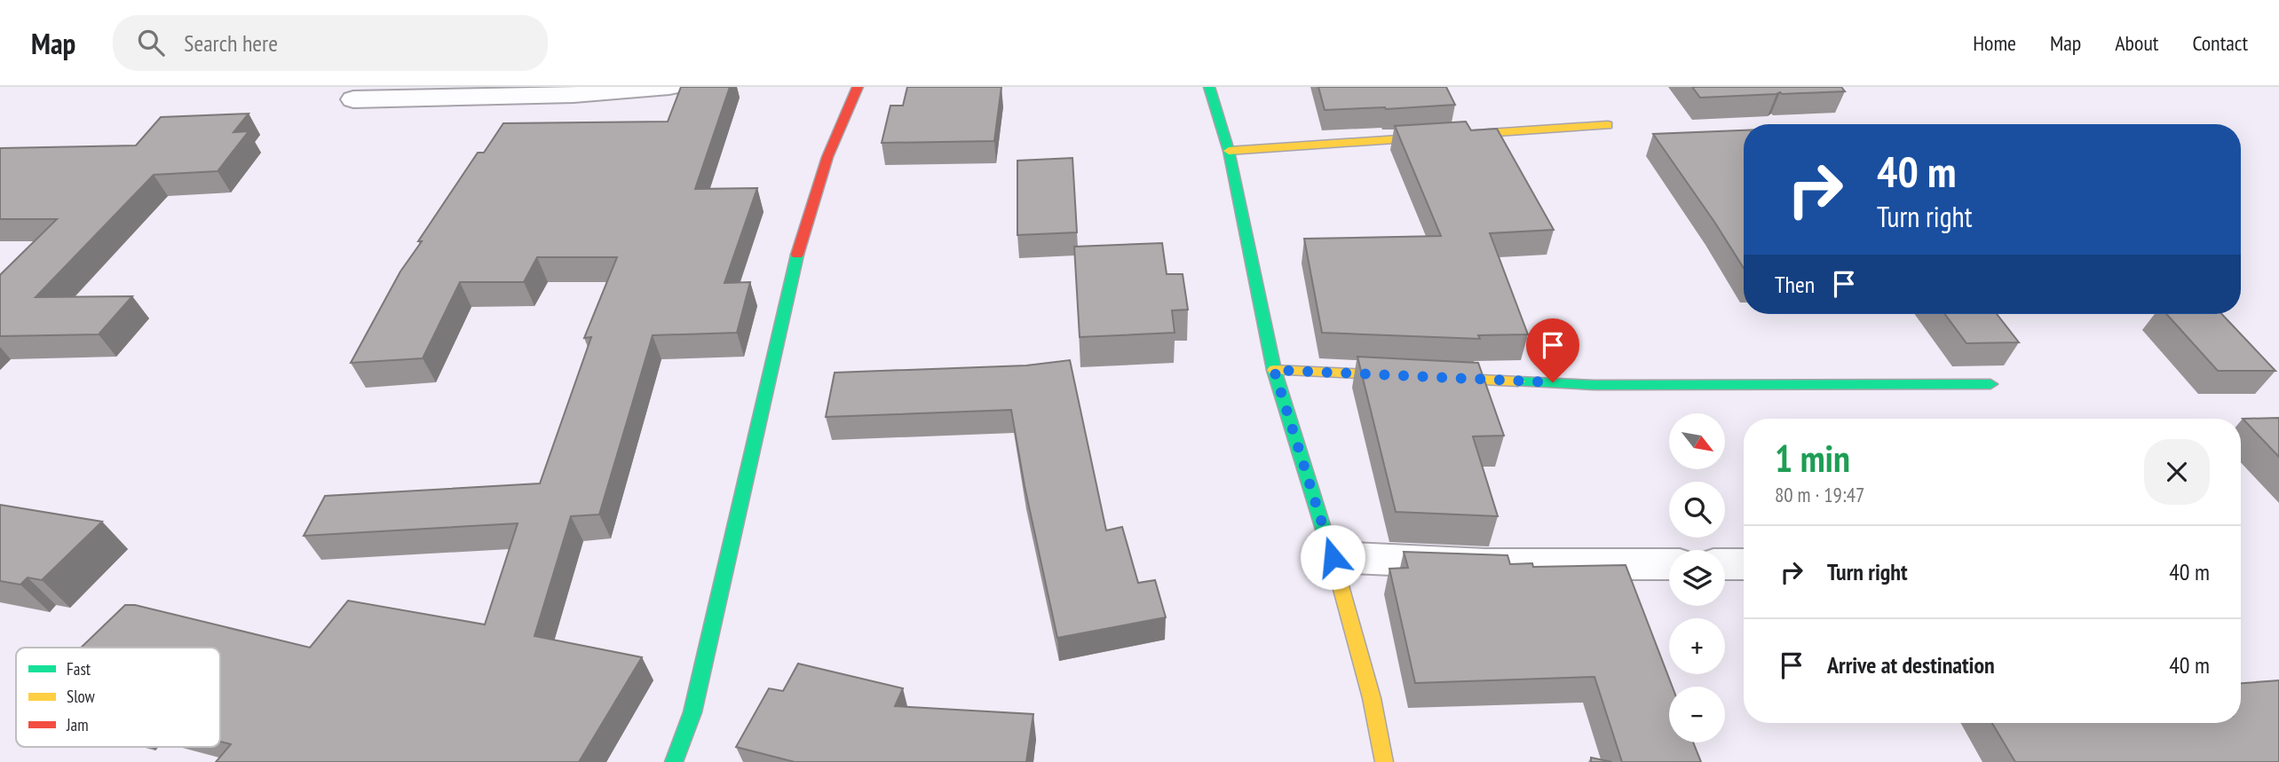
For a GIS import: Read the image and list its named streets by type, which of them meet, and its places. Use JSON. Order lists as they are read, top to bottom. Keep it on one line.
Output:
{"legend":["Fast","Slow","Jam"],"north":"bottom right","page":{"header":"Map","search":"Search here","nav":["Home","Map","About","Contact"],"turn":["40 m","Turn right"],"then":"Then","map_buttons":["+","−"],"heading":["1 min","80 m · 19:47"],"list":[{"name":"Turn right","value":"40 m"},{"name":"Arrive at destination","value":"40 m"}]}}
